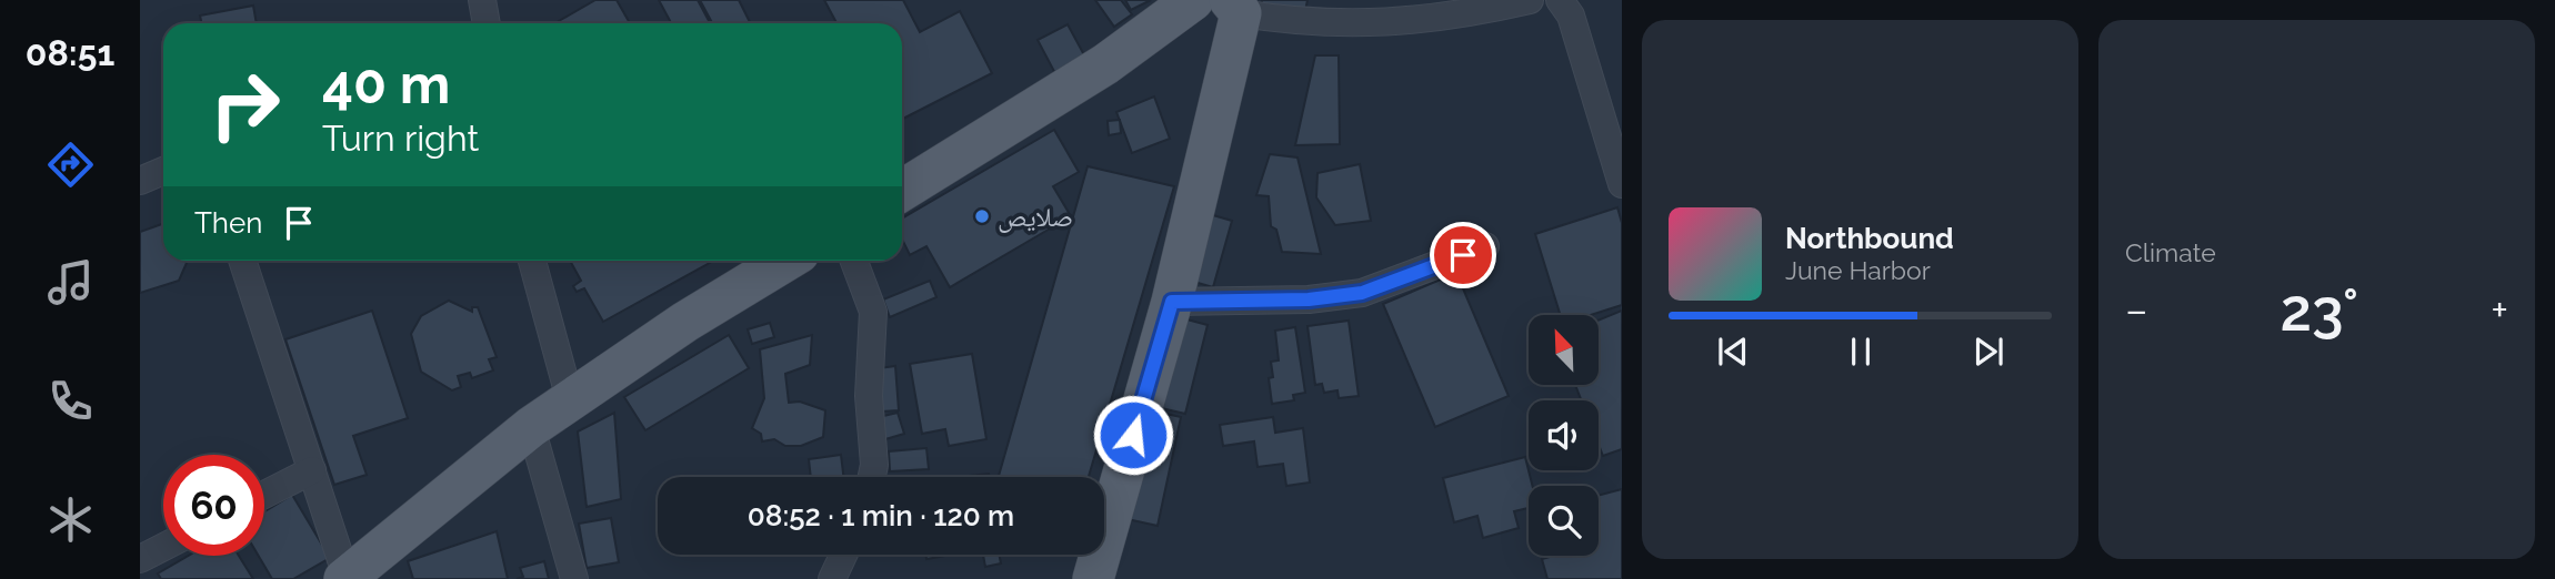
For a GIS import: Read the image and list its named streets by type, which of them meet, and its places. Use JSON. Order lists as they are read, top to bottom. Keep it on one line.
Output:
{"places":["صلايص"],"north":"top left","page":{"tabs":"08:51","tile":"Climate","turn":["40 m","Turn right"],"then":"Then","song":["Northbound","June Harbor"],"heat":["−","23°","+"],"limit":"60","trip":"08:52 · 1 min · 120 m"}}
